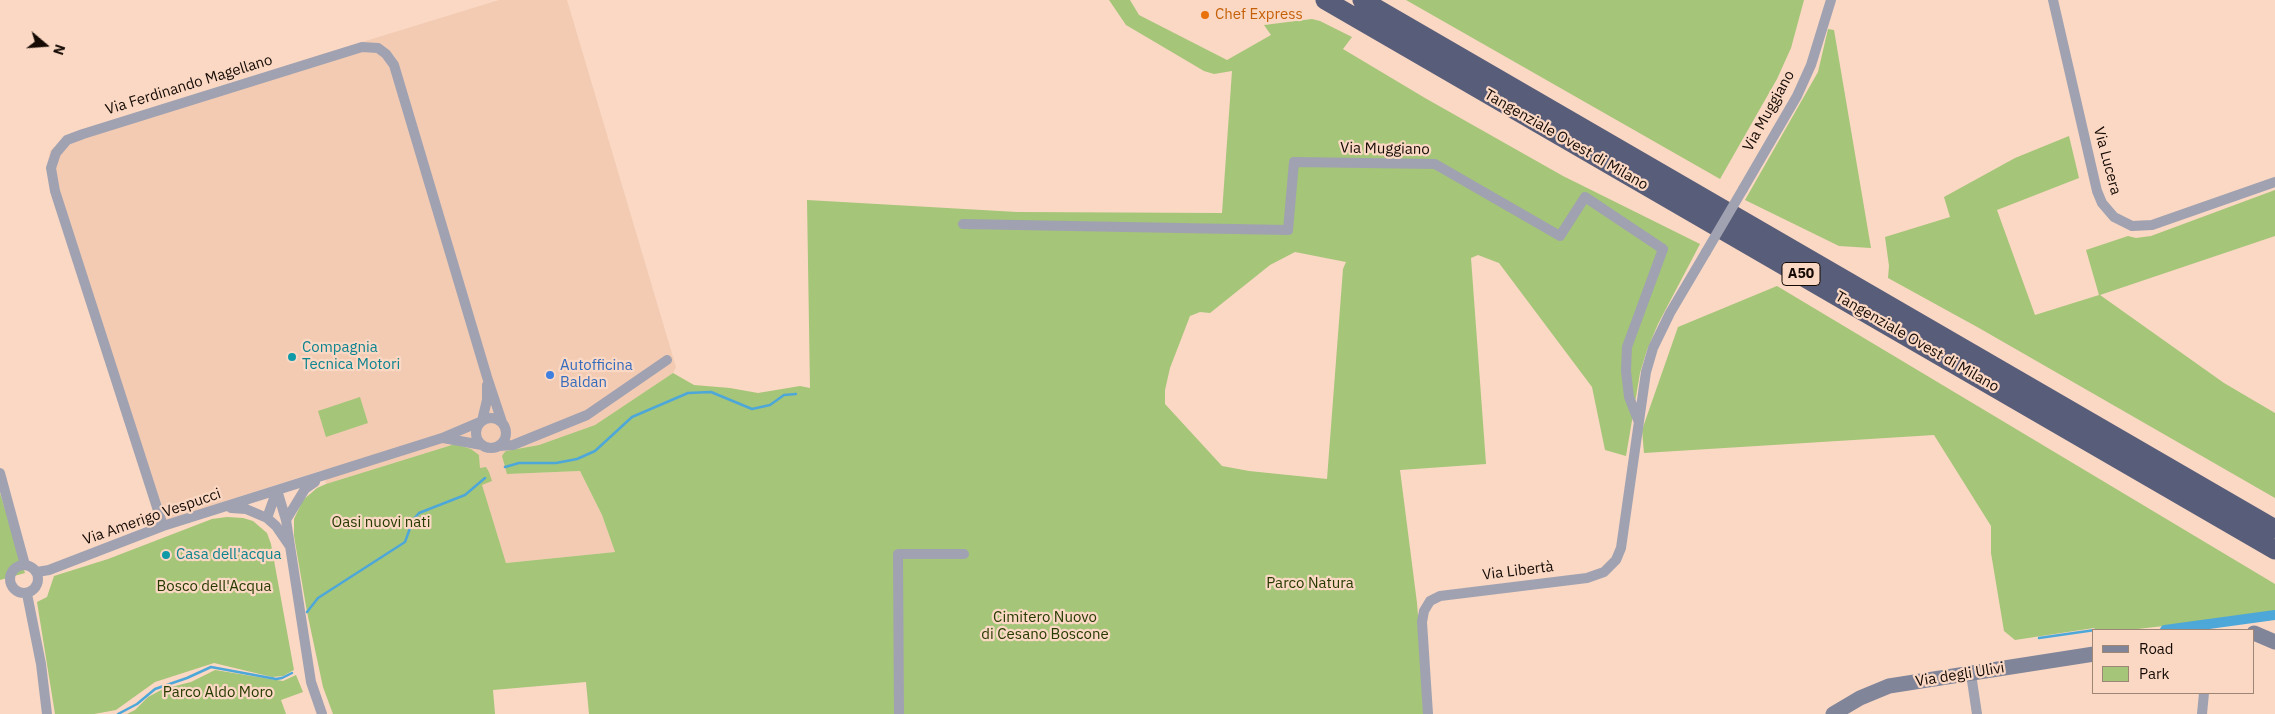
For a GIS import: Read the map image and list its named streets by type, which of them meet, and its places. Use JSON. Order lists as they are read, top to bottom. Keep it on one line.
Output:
{"streets":{"highway":["Tangenziale Ovest di Milano","A50"],"street":["Via Ferdinando Magellano","Via Muggiano","Via Lucera","Via Amerigo Vespucci","Via Libertà","Via degli Ulivi"]},"crossings":[["Via Ferdinando Magellano","Via Amerigo Vespucci"],["Via Muggiano","Via Libertà"]],"parks":["Oasi nuovi nati","Parco Natura","Bosco dell'Acqua","Cimitero Nuovo di Cesano Boscone","Parco Aldo Moro"],"places":["Chef Express","Compagnia Tecnica Motori","Autofficina Baldan","Casa dell'acqua"],"legend":["Road","Park"],"north":"right"}
